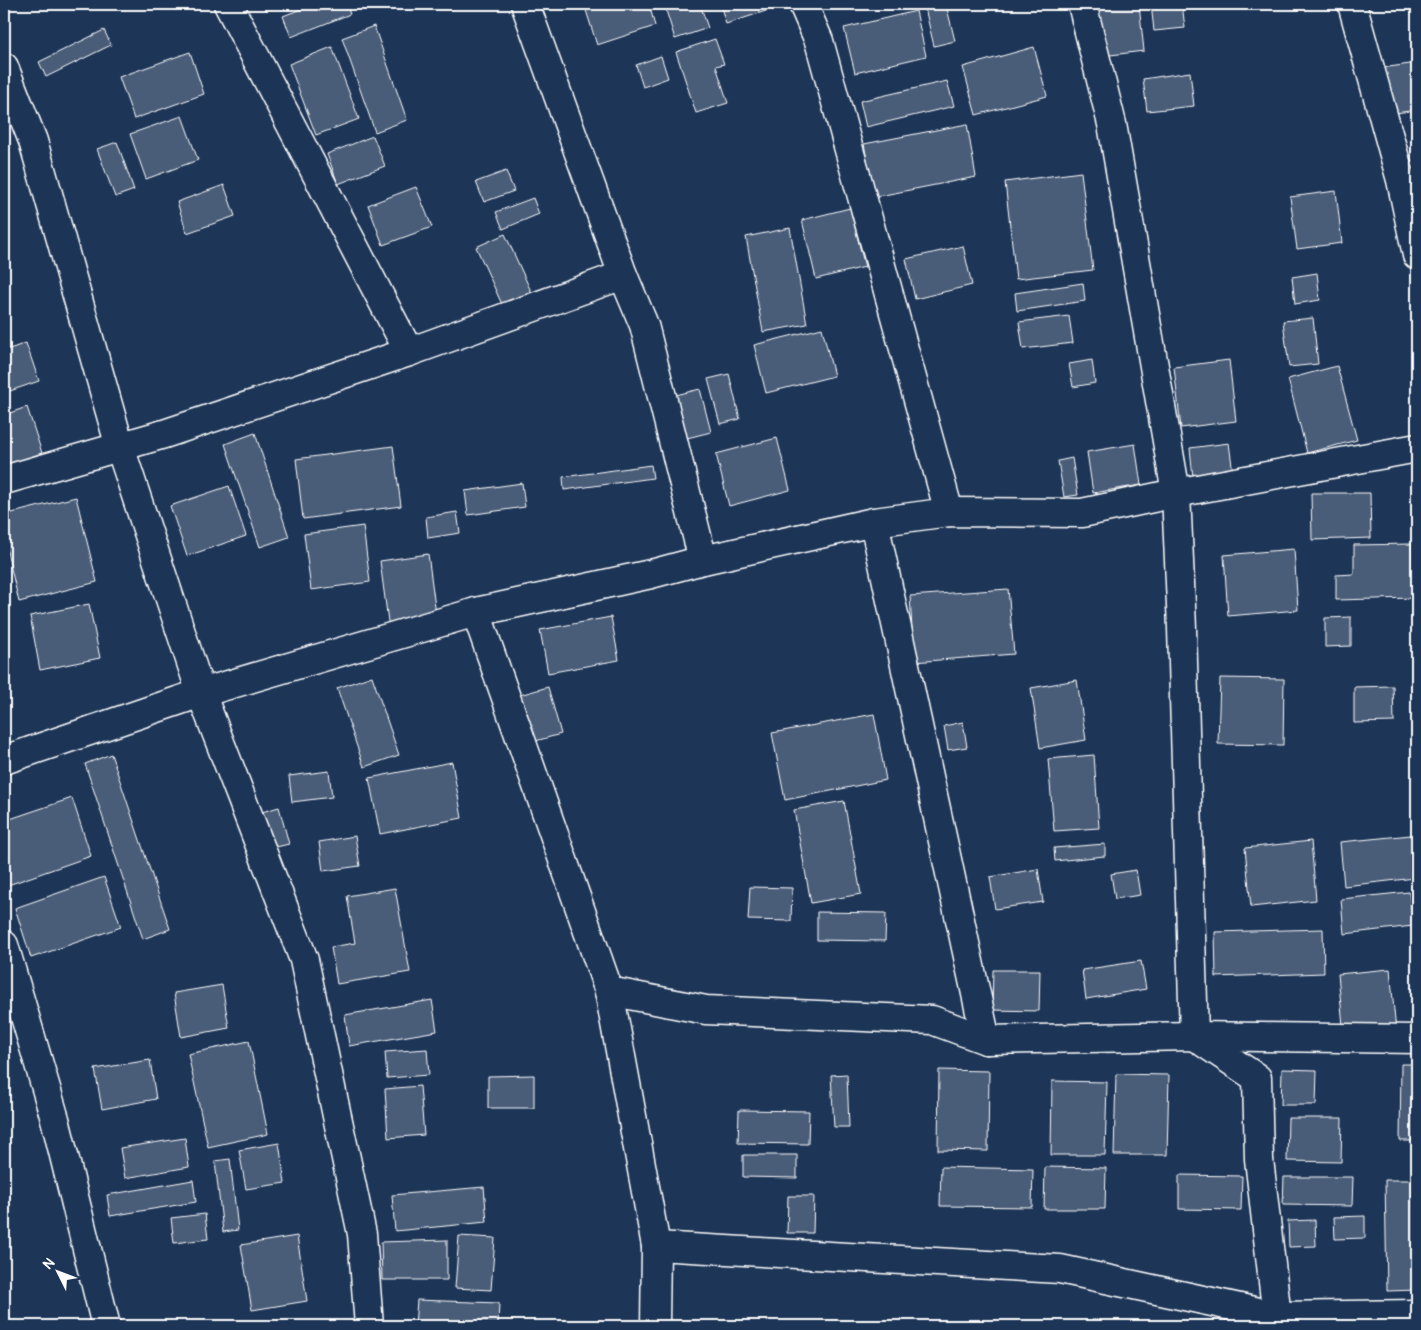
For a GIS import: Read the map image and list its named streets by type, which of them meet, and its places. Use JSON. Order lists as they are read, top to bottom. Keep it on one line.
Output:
{"north":"top left"}
